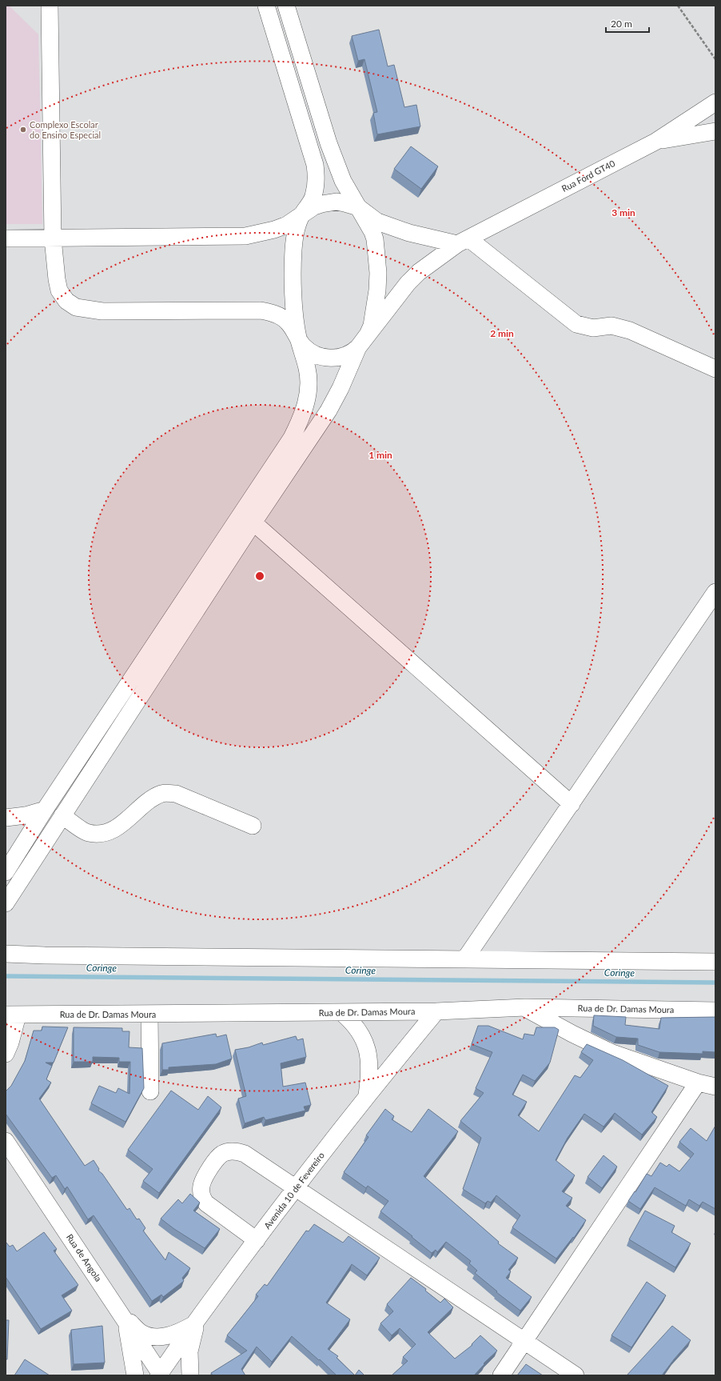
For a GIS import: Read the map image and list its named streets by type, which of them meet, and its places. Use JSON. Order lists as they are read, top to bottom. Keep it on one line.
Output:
{"streets":{"street":["Rua Ford GT40","Rua de Dr. Damas Moura","Avenida 10 de Fevereiro","Rua de Angola"]},"crossings":[["Rua de Dr. Damas Moura","Avenida 10 de Fevereiro"],["Avenida 10 de Fevereiro","Rua de Angola"]],"water":["Coringe"],"places":["Complexo Escolar do Ensino Especial"],"scale_bar":"20 m","rings":["3 min","2 min","1 min"]}
